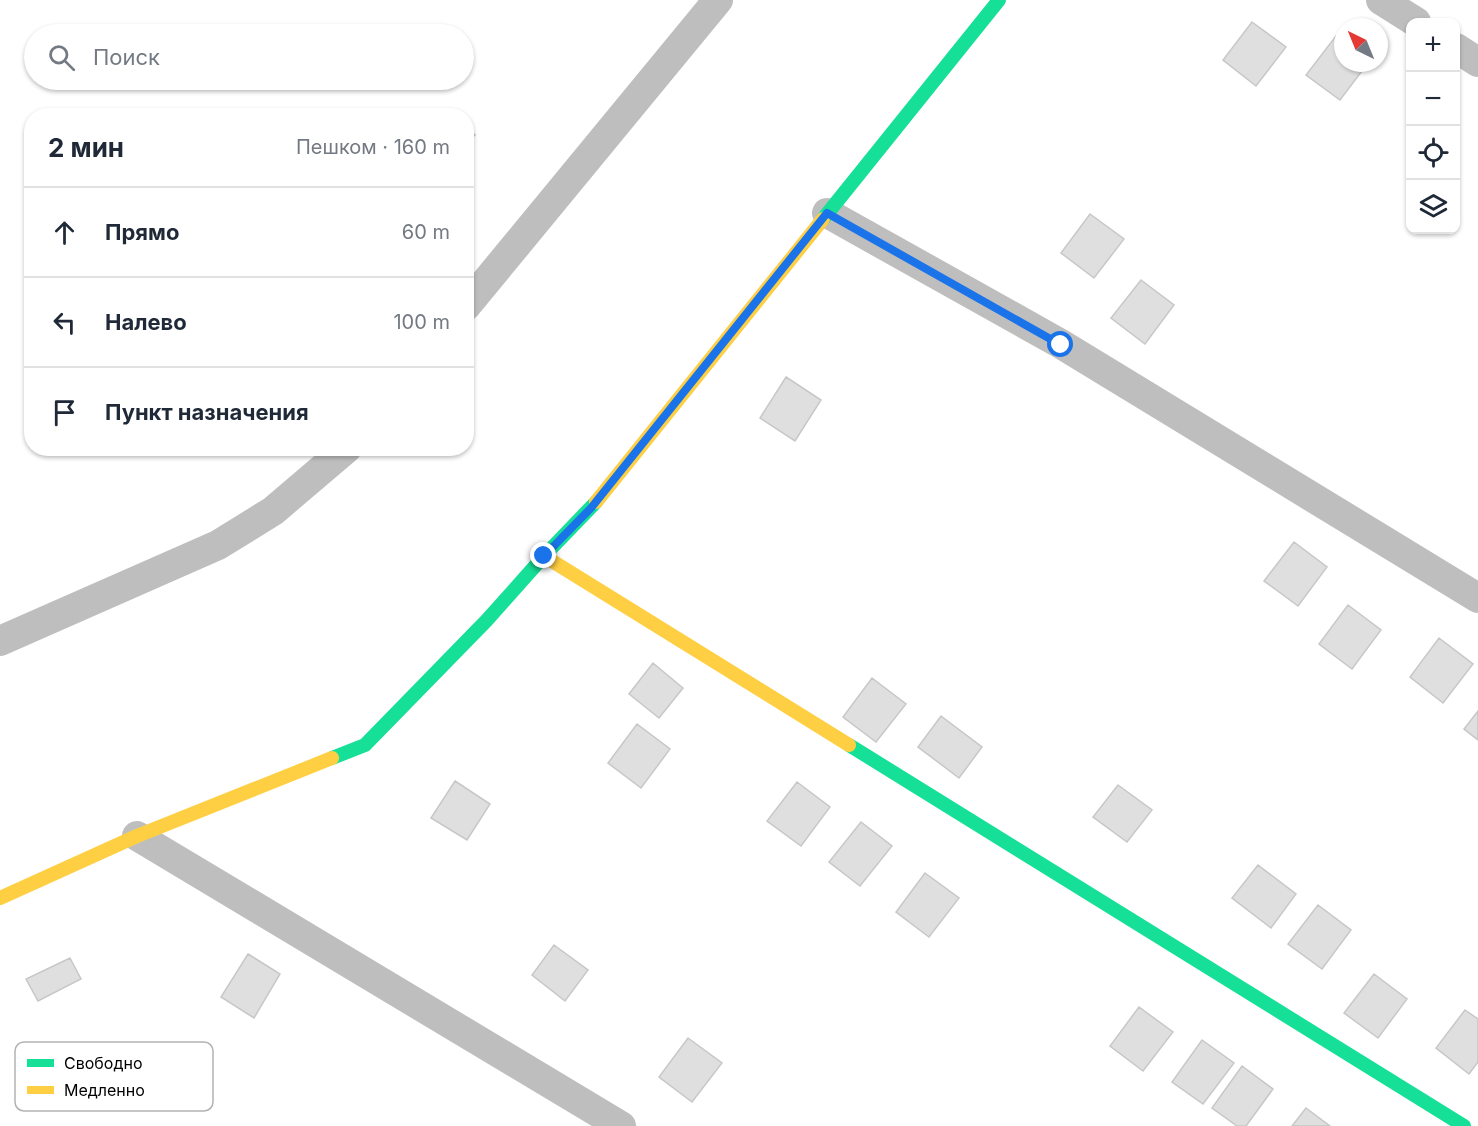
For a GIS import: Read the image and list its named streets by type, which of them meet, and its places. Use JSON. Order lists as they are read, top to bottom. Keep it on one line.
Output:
{"legend":["Свободно","Медленно"],"north":"top left","page":{"map_buttons":["+","−"],"search":"Поиск","heading":["2 мин","Пешком · 160 m"],"list":[["Прямо","60 m"],["Налево","100 m"],"Пункт назначения"]}}
